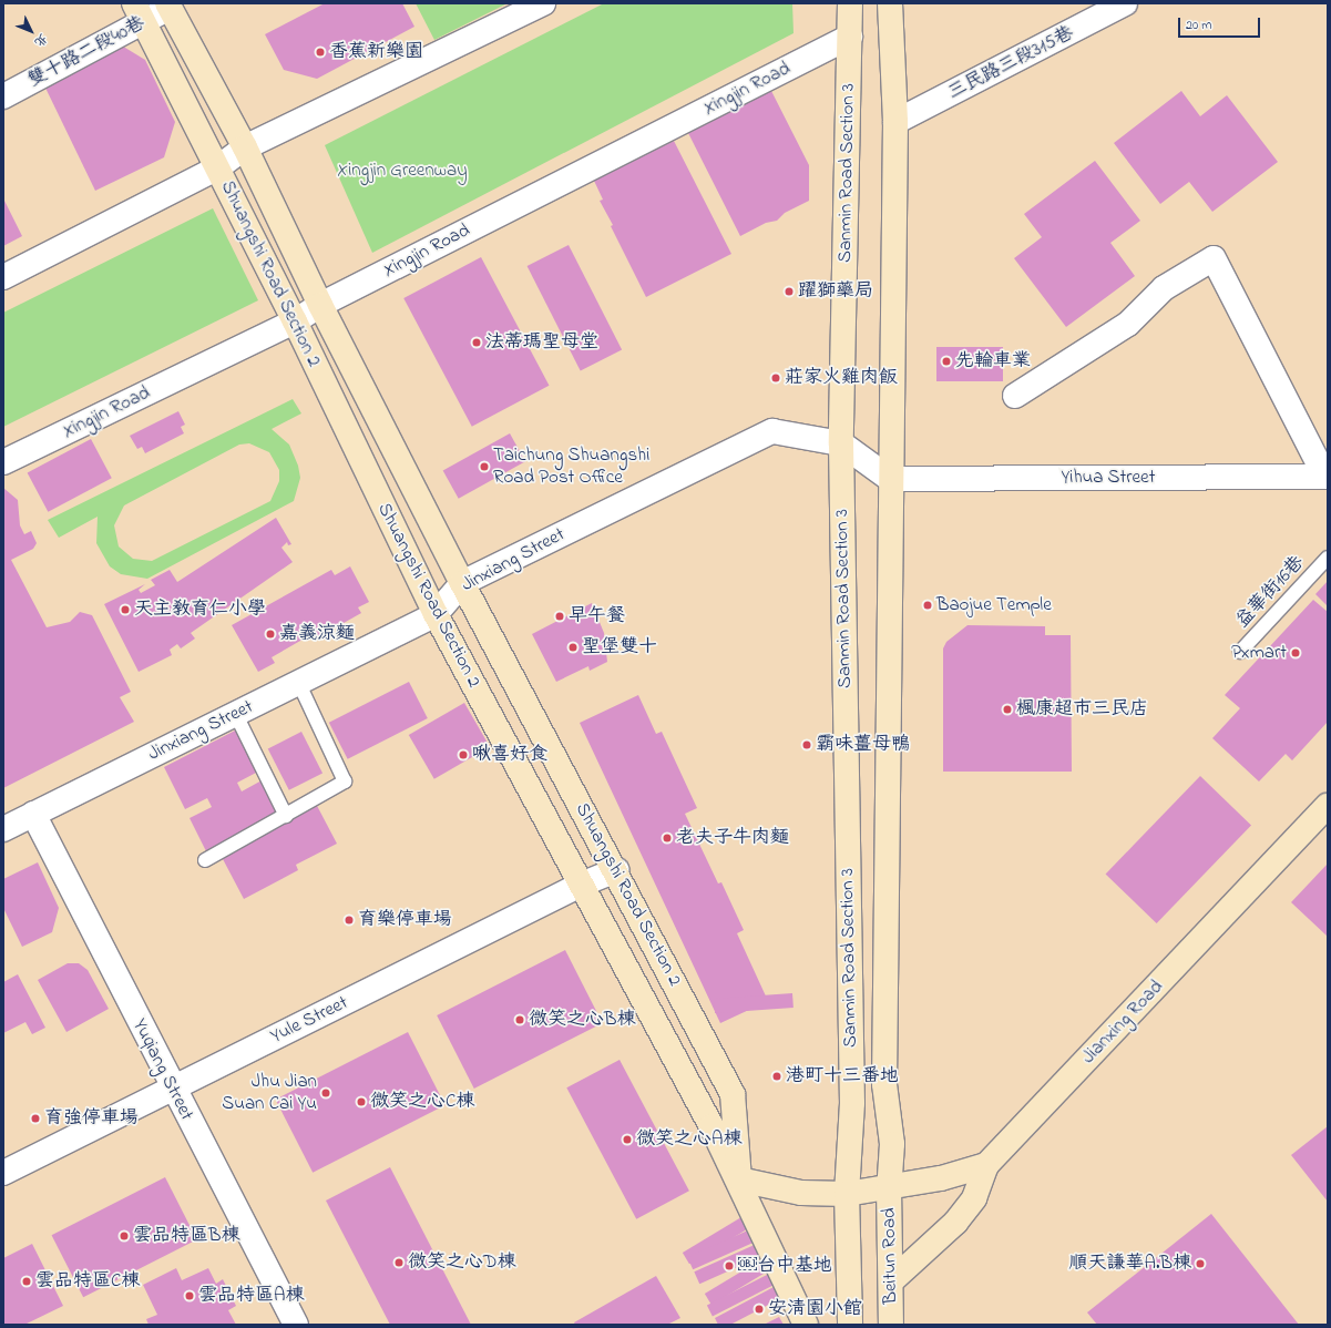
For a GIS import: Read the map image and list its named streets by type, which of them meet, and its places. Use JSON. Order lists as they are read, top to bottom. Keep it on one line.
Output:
{"streets":{"street":["雙十路二段40巷","三民路三段315巷","Xingjin Road","Sanmin Road Section 3","Shuangshi Road Section 2","Yihua Street","Jinxiang Street","Yule Street","Jianxing Road","Yuqiang Street","Beitun Road"],"lane":["益華街16巷"]},"crossings":[["雙十路二段40巷","Shuangshi Road Section 2"],["三民路三段315巷","Sanmin Road Section 3"],["Xingjin Road","Sanmin Road Section 3"],["Xingjin Road","Shuangshi Road Section 2"],["Sanmin Road Section 3","Yihua Street"],["Sanmin Road Section 3","Jinxiang Street"],["Sanmin Road Section 3","Beitun Road"],["Shuangshi Road Section 2","Jinxiang Street"],["Shuangshi Road Section 2","Yule Street"],["Yihua Street","Jinxiang Street"],["Jinxiang Street","Yuqiang Street"],["Yule Street","Yuqiang Street"]],"parks":["Xingjin Greenway"],"places":["香蕉新樂園","躍獅藥局","法蒂瑪聖母堂","先輪車業","莊家火雞肉飯","Taichung Shuangshi Road Post Office","Baojue Temple","天主教育仁小學","早午餐","嘉義涼麵","聖堡雙十","Pxmart","楓康超市三民店","霸味薑母鴨","啾喜好食","老夫子牛肉麵","育樂停車場","微笑之心B棟","港町十三番地","Jhu Jian Suan Cai Yu","微笑之心C棟","育強停車場","微笑之心A棟","雲品特區B棟","微笑之心D棟","順天謙華A.B棟","￼台中基地","雲品特區C棟","雲品特區A棟","安清園小館"],"scale_bar":"20 m","north":"bottom right"}
